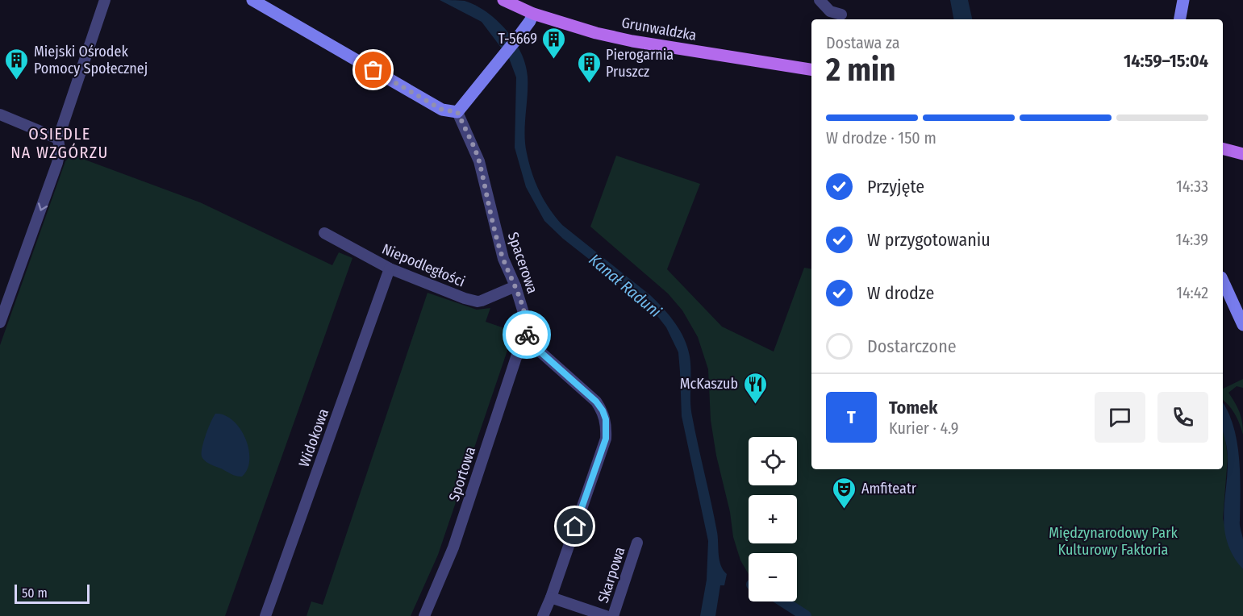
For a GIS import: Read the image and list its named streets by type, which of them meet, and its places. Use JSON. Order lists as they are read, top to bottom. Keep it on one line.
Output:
{"streets":{"main road":["Grunwaldzka"],"street":["Spacerowa","Niepodległości","Widokowa","Sportowa","Skarpowa"]},"crossings":[["Spacerowa","Niepodległości"],["Spacerowa","Sportowa"],["Niepodległości","Widokowa"]],"districts":["OSIEDLE NA WZGÓRZU"],"water":["Kanał Raduni"],"parks":["Międzynarodowy Park Kulturowy Faktoria"],"places":{"building":["T-5669","Miejski Ośrodek Pomocy Społecznej","Pierogarnia Pruszcz"],"restaurant":["McKaszub"],"theatre":["Amfiteatr"]},"scale_bar":"50 m","page":{"heading":["2 min","Dostawa za","14:59–15:04"],"panel":["Tomek","Kurier · 4.9"],"bar":"W drodze · 150 m","list":[["Przyjęte","14:33"],["W przygotowaniu","14:39"],["W drodze","14:42"],"Dostarczone"],"round":"T","map_buttons":["+","−"],"scale":"50 m"}}
